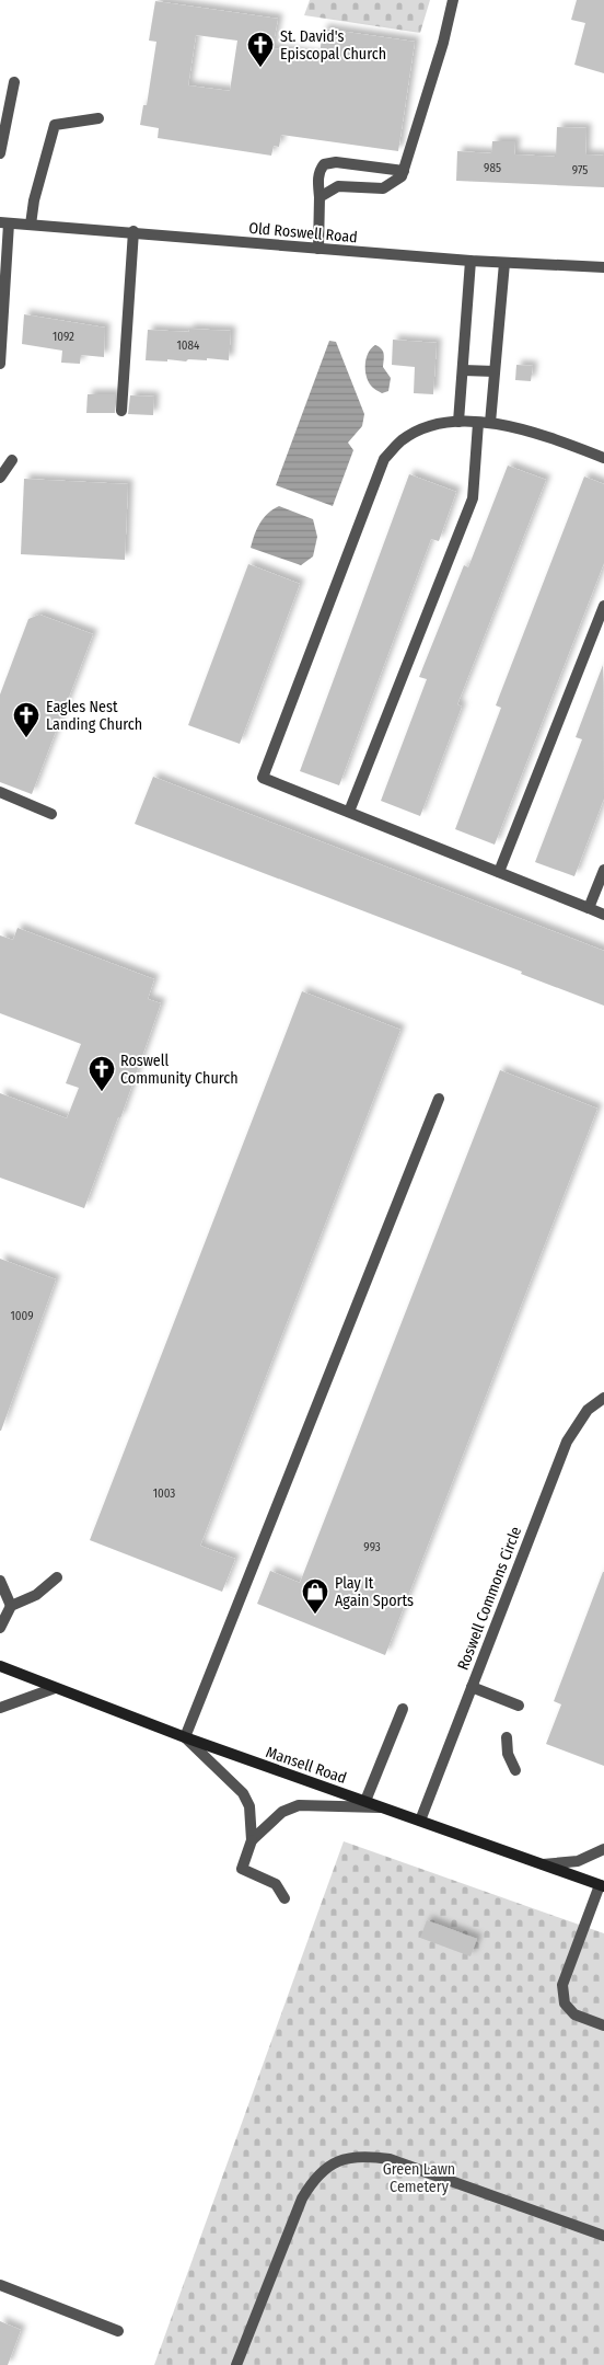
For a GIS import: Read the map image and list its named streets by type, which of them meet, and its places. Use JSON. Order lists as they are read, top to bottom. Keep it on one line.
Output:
{"streets":{"main road":["Mansell Road"],"street":["Old Roswell Road","Roswell Commons Circle"]},"crossings":[["Roswell Commons Circle","Mansell Road"]],"parks":["Green Lawn Cemetery"],"places":{"church":["St. David's Episcopal Church","Eagles Nest Landing Church","Roswell Community Church"],"shop":["Play It Again Sports"]},"house_numbers":["985","975","1092","1084","1009","1003","993"]}
